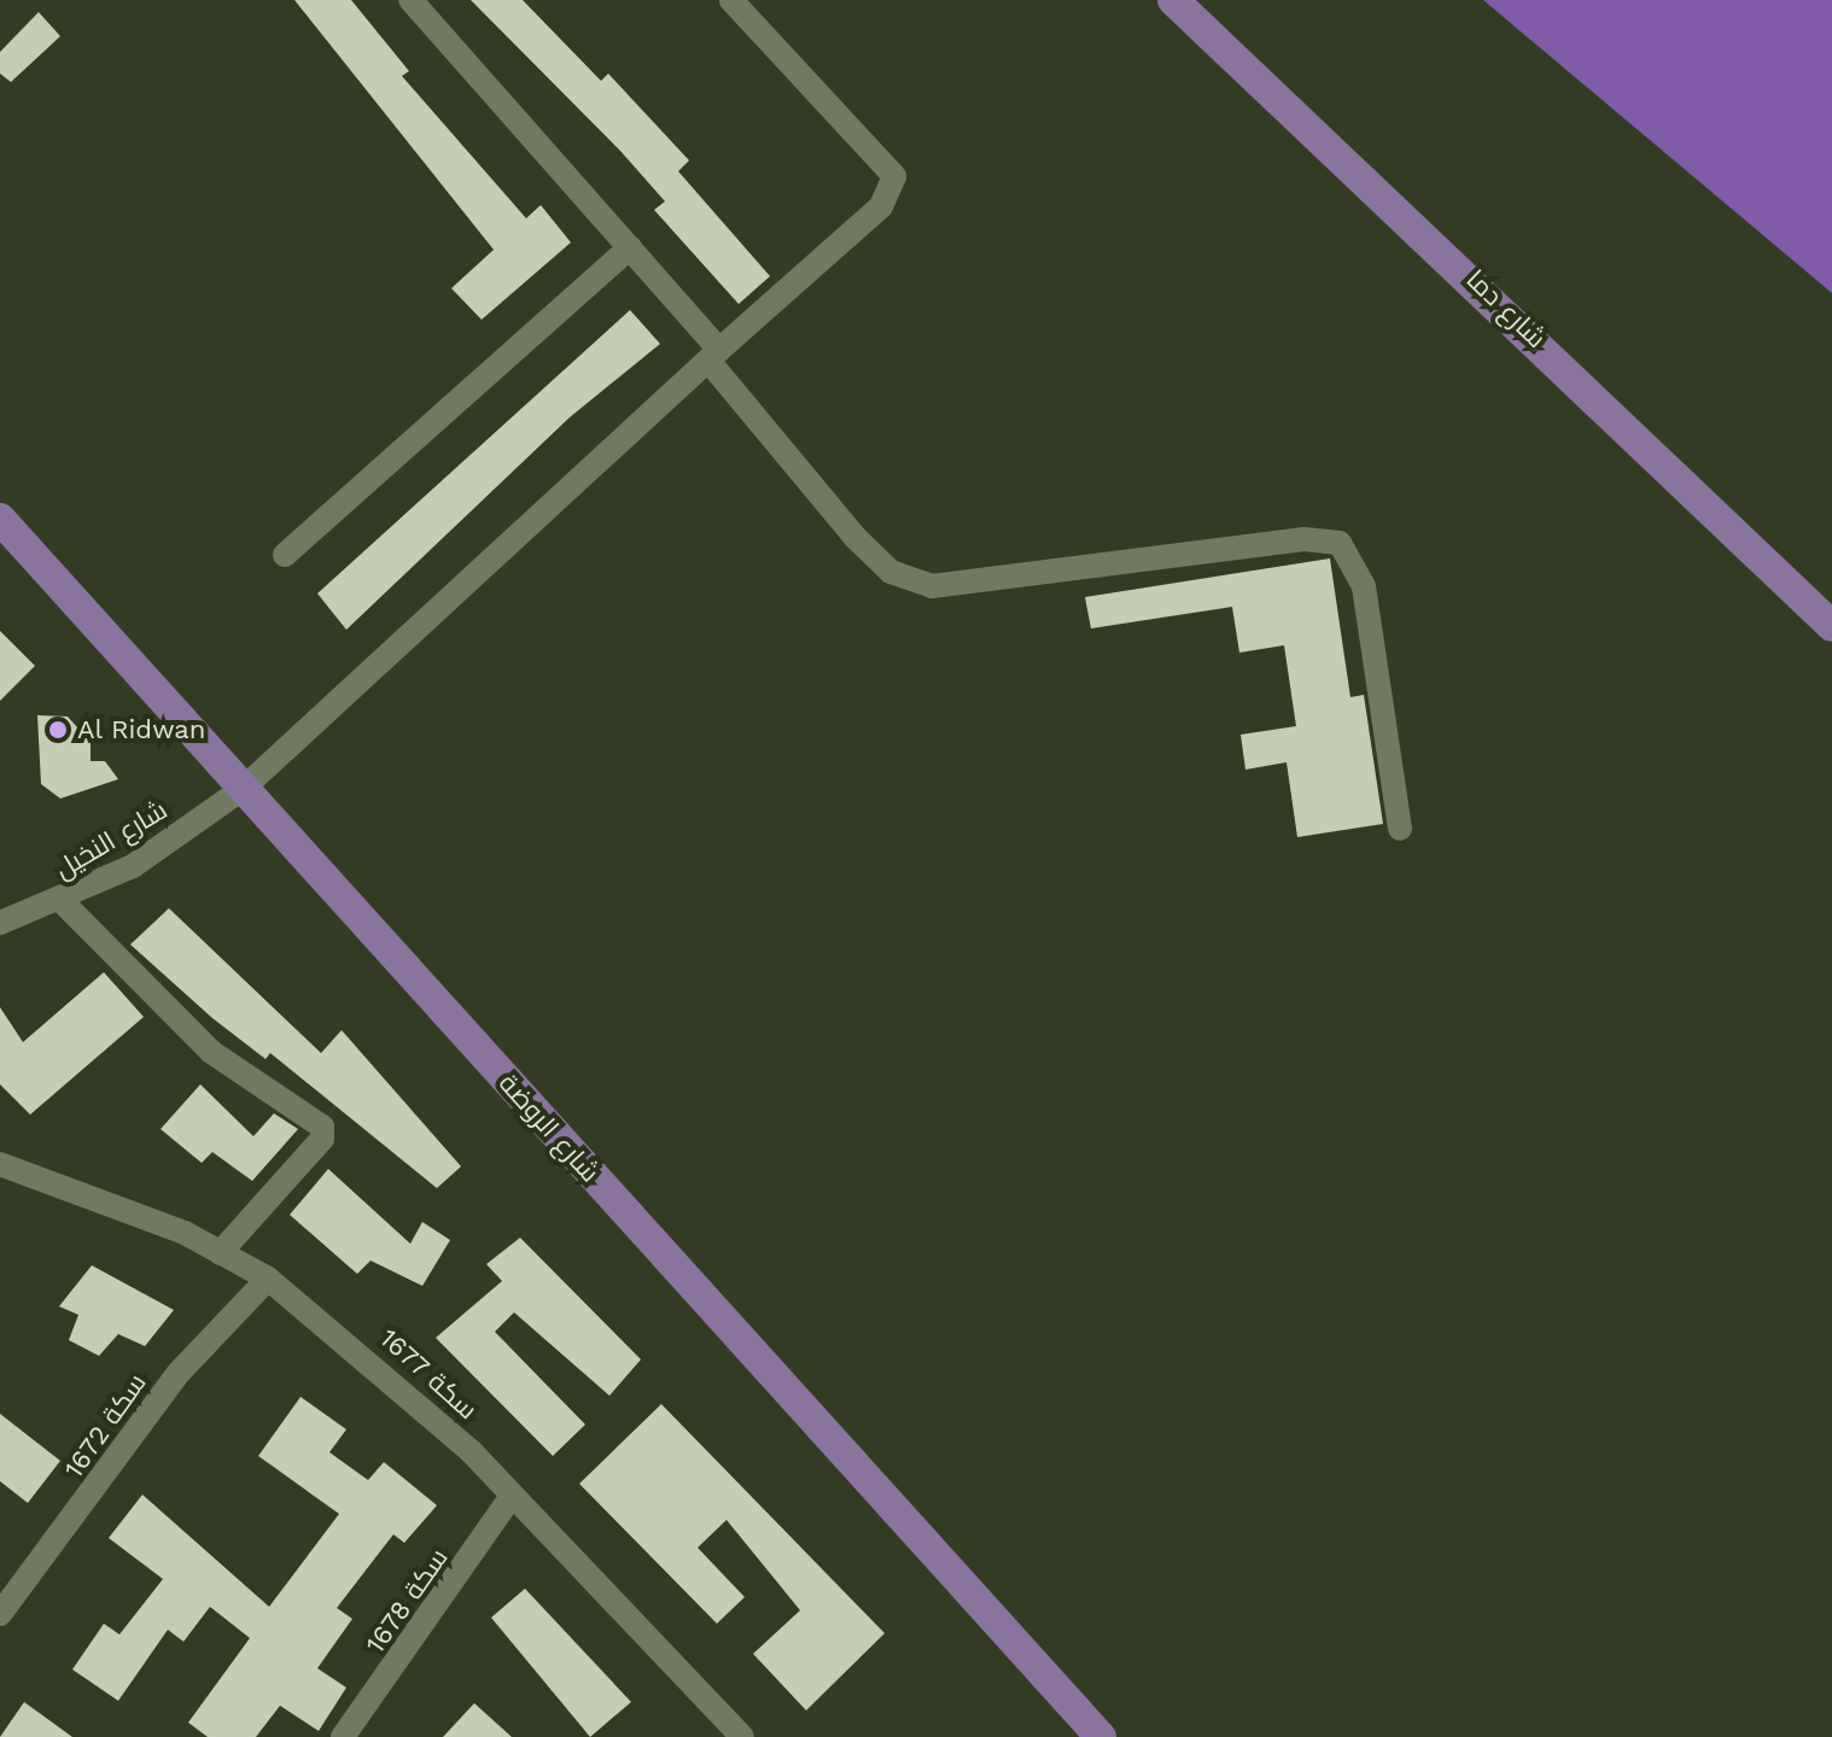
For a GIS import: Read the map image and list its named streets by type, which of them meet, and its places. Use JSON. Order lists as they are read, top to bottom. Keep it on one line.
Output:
{"streets":{"main road":["شارع دما","شارع الروضة"],"street":["شارع النخيل","سكة 1677","سكة 1672","سكة 1678"]},"crossings":[["شارع النخيل","شارع الروضة"],["سكة 1677","سكة 1672"],["سكة 1677","سكة 1678"]],"places":["Al Ridwan"]}
